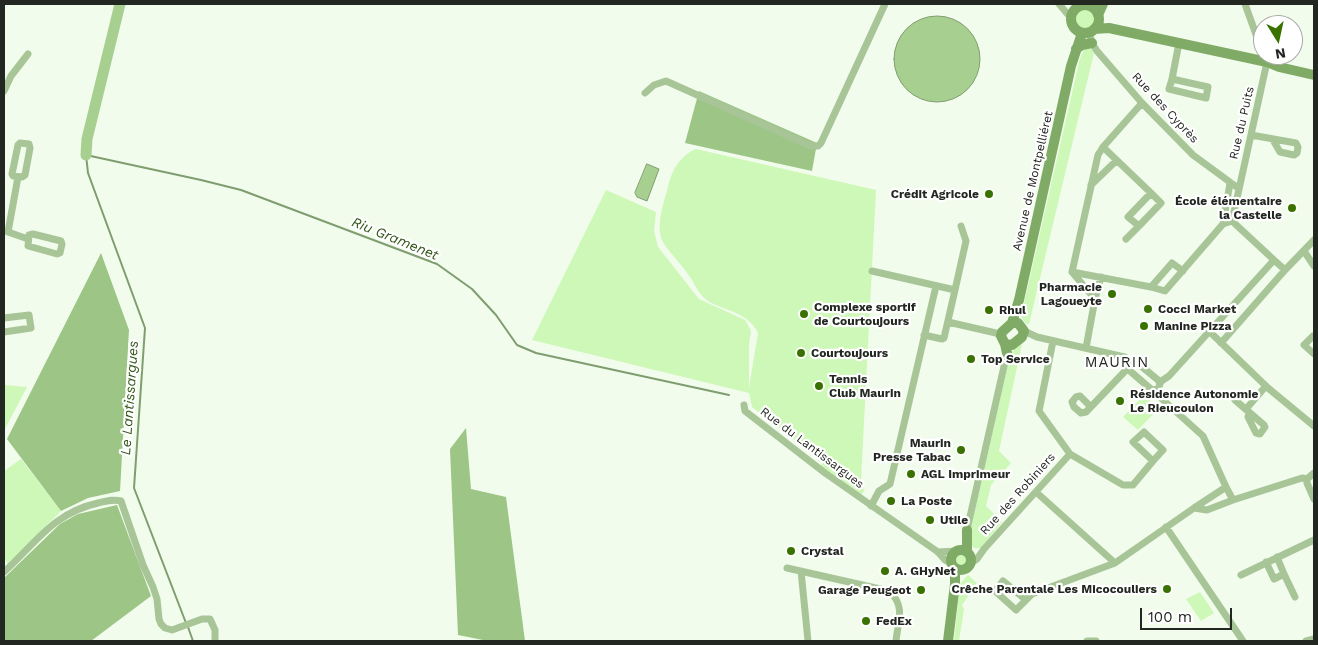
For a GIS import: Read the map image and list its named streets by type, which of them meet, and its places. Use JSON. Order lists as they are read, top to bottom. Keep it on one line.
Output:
{"streets":{"street":["Rue des Cyprès","Rue du Puits","Avenue de Montpelliéret","Rue du Lantissargues","Rue des Robiniers"]},"crossings":[["Rue des Cyprès","Rue du Puits"],["Rue des Cyprès","Avenue de Montpelliéret"]],"districts":["MAURIN"],"water":["Riu Gramenet","Le Lantissargues"],"places":["Crédit Agricole","École élémentaire la Castelle","Pharmacie Lagoueyte","Cocci Market","Rhul","Complexe sportif de Courtoujours","Manine Pizza","Courtoujours","Top Service","Tennis Club Maurin","Résidence Autonomie Le Rieucoulon","Maurin Presse Tabac","AGL Imprimeur","La Poste","Utile","Crystal","A. GHyNet","Crêche Parentale Les Micocouliers","Garage Peugeot","FedEx"],"scale_bar":"100 m","north":"bottom"}
